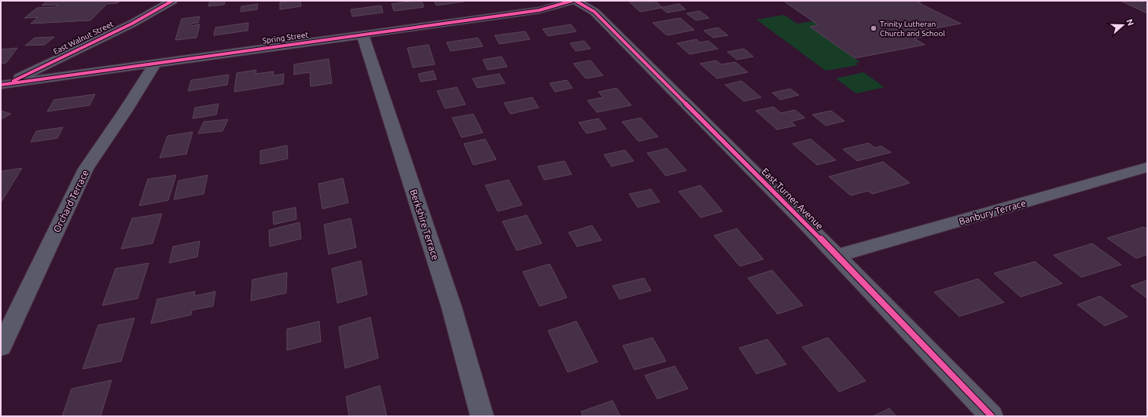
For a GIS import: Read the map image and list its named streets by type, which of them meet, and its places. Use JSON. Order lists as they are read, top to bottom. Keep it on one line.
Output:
{"streets":{"street":["East Walnut Street","Spring Street","East Turner Avenue","Orchard Terrace","Banbury Terrace","Berkshire Terrace"]},"crossings":[["East Walnut Street","Spring Street"],["Spring Street","Orchard Terrace"],["Spring Street","Berkshire Terrace"],["East Turner Avenue","Banbury Terrace"]],"places":["Trinity Lutheran Church and School"],"north":"right"}
